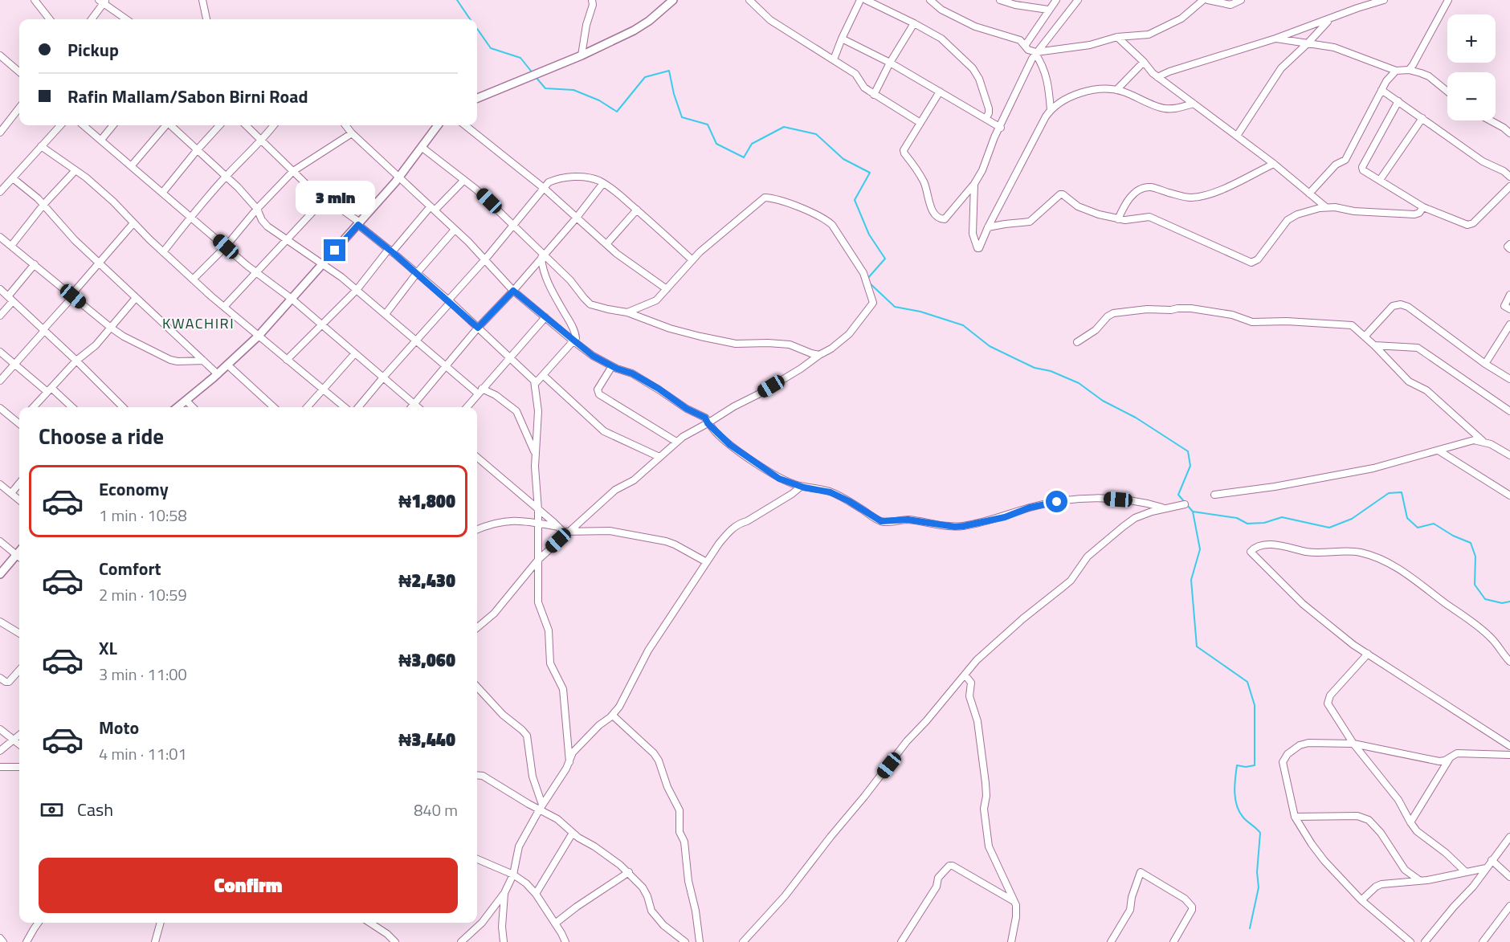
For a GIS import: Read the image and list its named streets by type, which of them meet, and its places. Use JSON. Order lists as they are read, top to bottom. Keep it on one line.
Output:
{"districts":["KWACHIRI"],"page":{"map_buttons":["+","−"],"banner":["Pickup","Rafin Mallam/Sabon Birni Road"],"bubble":"3 min","heading":"Choose a ride","list":[{"name":"Economy","note":"1 min · 10:58","value":"₦1,800"},{"name":"Comfort","note":"2 min · 10:59","value":"₦2,430"},{"name":"XL","note":"3 min · 11:00","value":"₦3,060"},{"name":"Moto","note":"4 min · 11:01","value":"₦3,440"}],"pay":["Cash","840 m"],"buttons":"Confirm"}}
